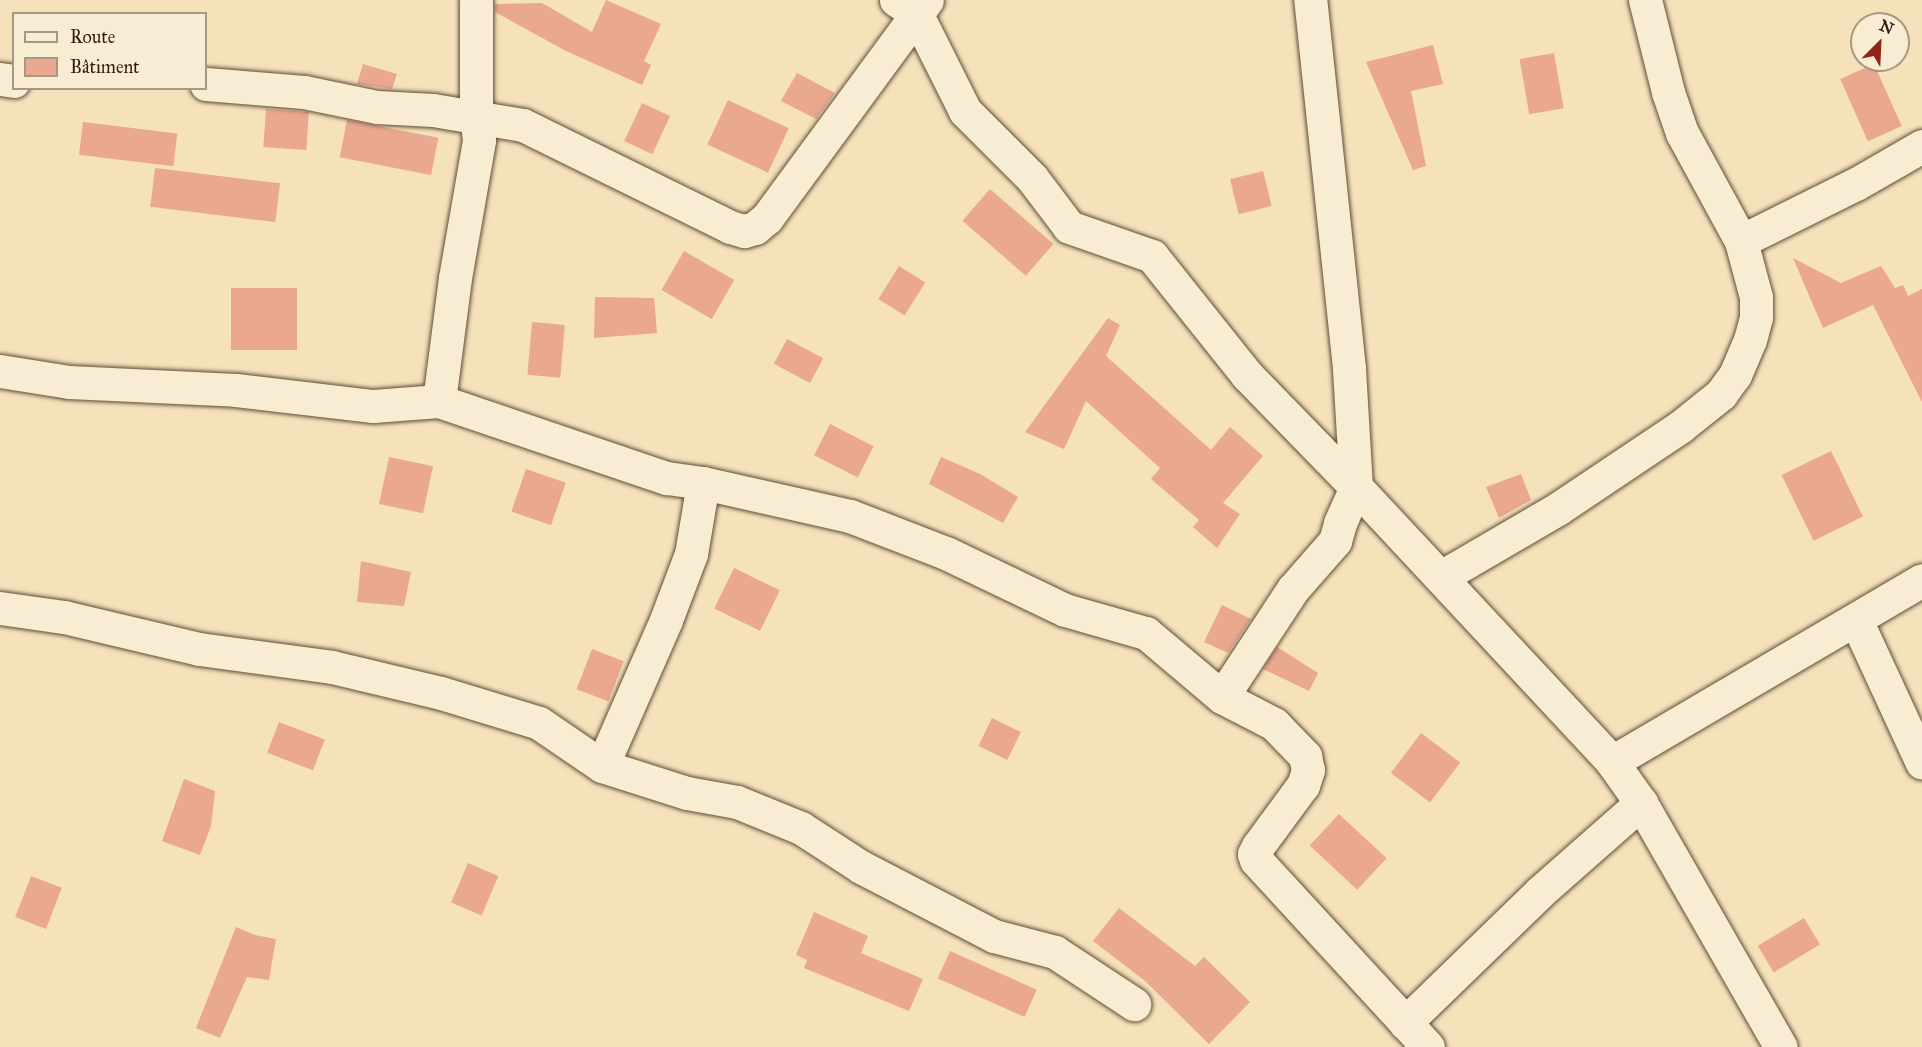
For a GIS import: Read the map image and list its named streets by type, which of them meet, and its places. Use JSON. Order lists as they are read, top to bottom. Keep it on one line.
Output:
{"legend":["Route","Bâtiment"],"north":"top right"}
